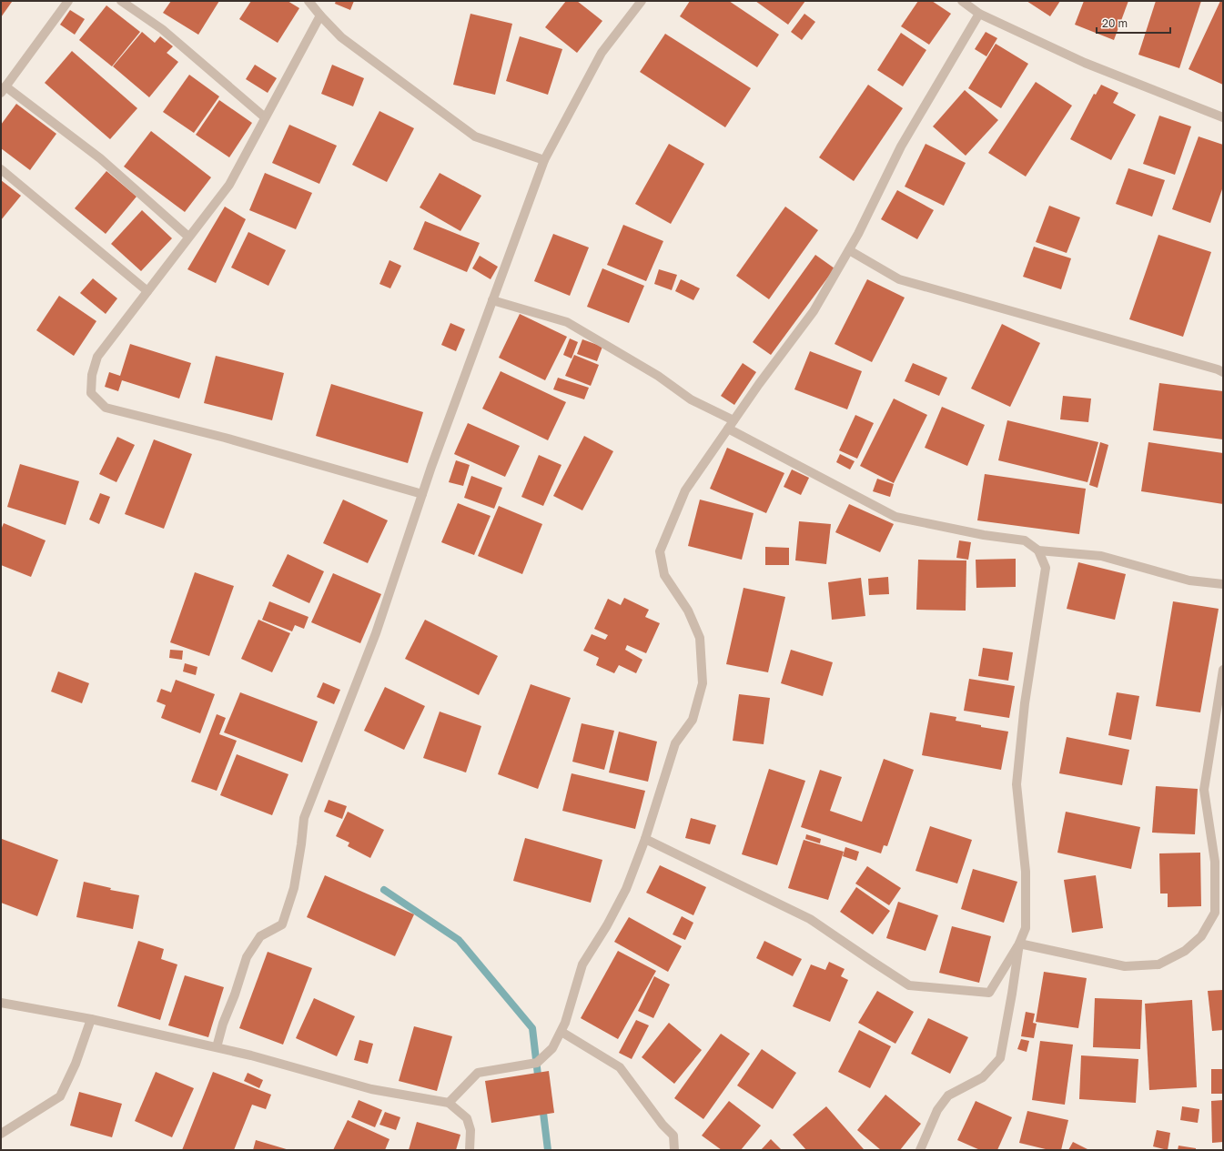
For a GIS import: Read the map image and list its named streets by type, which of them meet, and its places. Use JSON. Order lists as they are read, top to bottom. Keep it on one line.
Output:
{"scale_bar":"20 m"}
